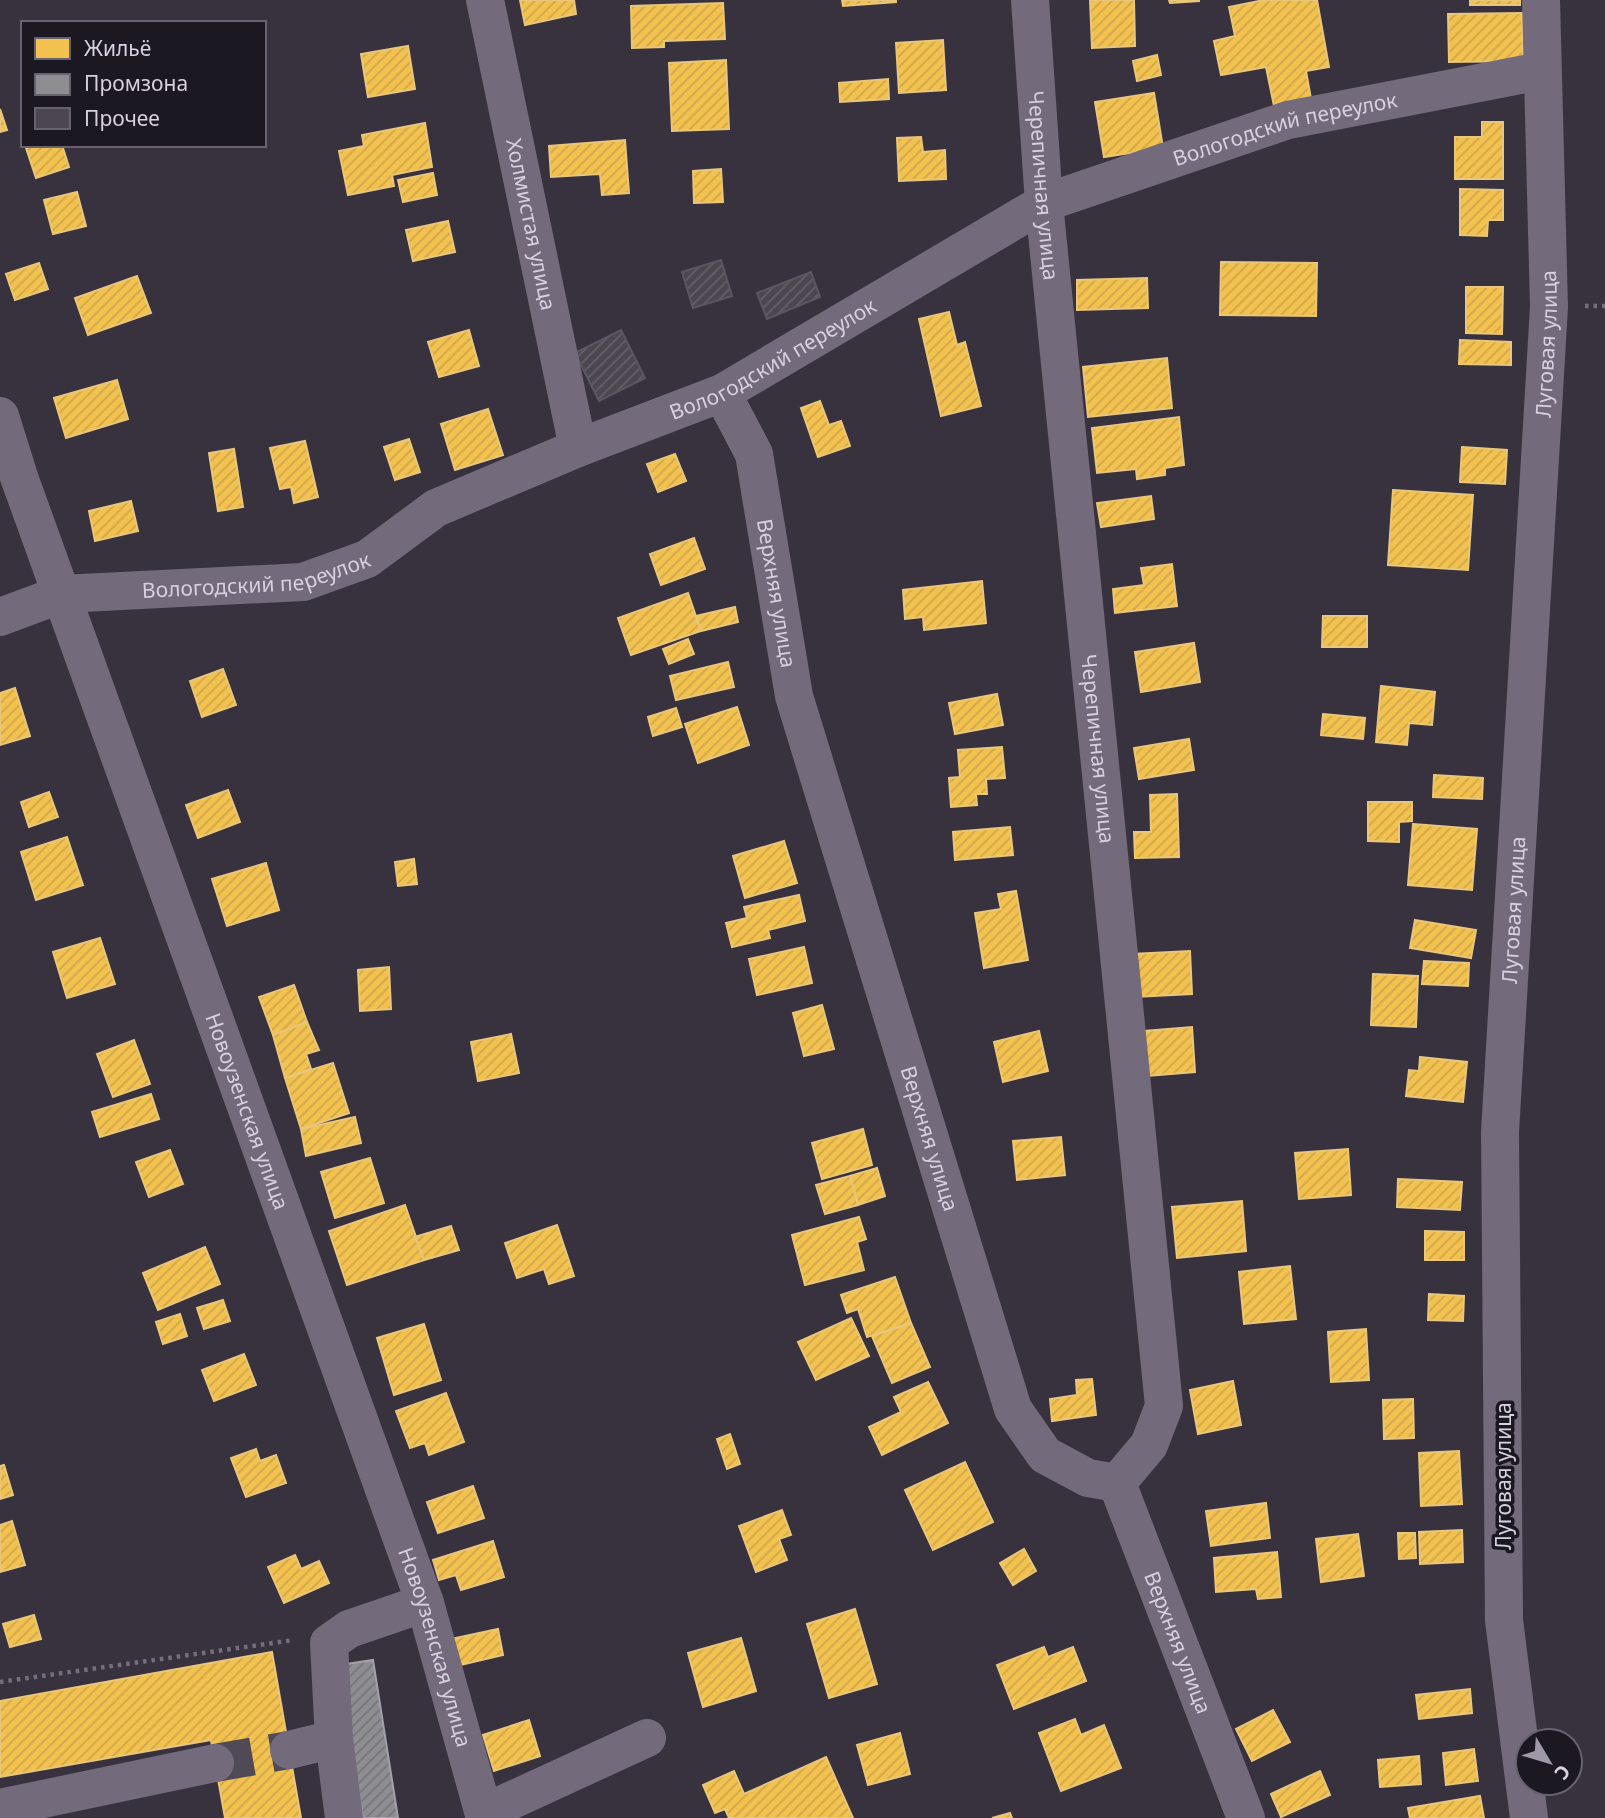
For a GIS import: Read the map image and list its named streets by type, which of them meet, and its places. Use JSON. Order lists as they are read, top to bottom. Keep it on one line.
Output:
{"streets":{"street":["Вологодский переулок","Черепичная улица","Холмистая улица","Луговая улица","Верхняя улица","Новоузенская улица"]},"crossings":[["Вологодский переулок","Черепичная улица"],["Вологодский переулок","Холмистая улица"],["Вологодский переулок","Луговая улица"],["Вологодский переулок","Верхняя улица"],["Вологодский переулок","Новоузенская улица"],["Черепичная улица","Верхняя улица"]],"legend":["Жильё","Промзона","Прочее"],"north":"bottom right"}
